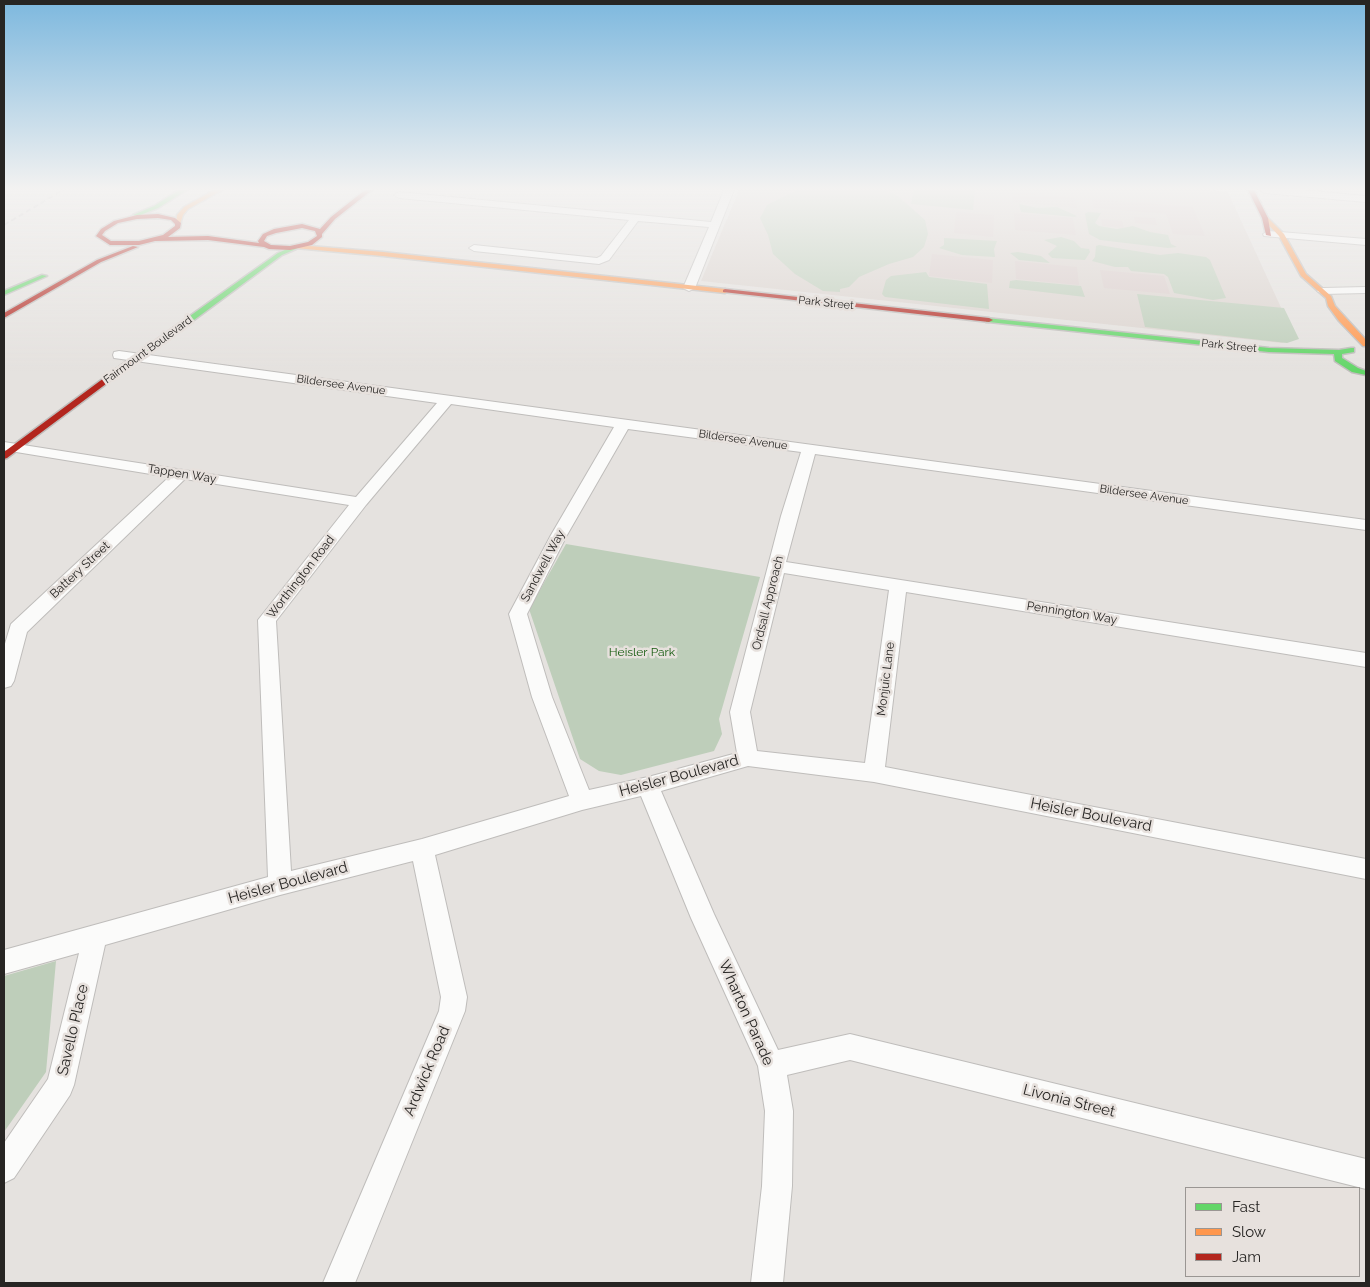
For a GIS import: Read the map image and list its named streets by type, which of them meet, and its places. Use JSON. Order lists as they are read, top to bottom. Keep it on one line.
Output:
{"streets":{"main road":["Park Street","Fairmount Boulevard"],"street":["Bildersee Avenue","Tappen Way","Sandwell Way","Battery Street","Worthington Road","Ordsall Approach","Pennington Way","Monjuic Lane","Heisler Boulevard","Wharton Parade","Savello Place","Ardwick Road","Livonia Street"]},"crossings":[["Fairmount Boulevard","Bildersee Avenue"],["Fairmount Boulevard","Tappen Way"],["Bildersee Avenue","Sandwell Way"],["Bildersee Avenue","Worthington Road"],["Bildersee Avenue","Ordsall Approach"],["Tappen Way","Battery Street"],["Tappen Way","Worthington Road"],["Sandwell Way","Heisler Boulevard"],["Worthington Road","Heisler Boulevard"],["Ordsall Approach","Pennington Way"],["Ordsall Approach","Heisler Boulevard"],["Pennington Way","Monjuic Lane"],["Monjuic Lane","Heisler Boulevard"],["Heisler Boulevard","Wharton Parade"],["Heisler Boulevard","Savello Place"],["Heisler Boulevard","Ardwick Road"],["Wharton Parade","Livonia Street"]],"parks":["Heisler Park"],"legend":["Fast","Slow","Jam"]}
